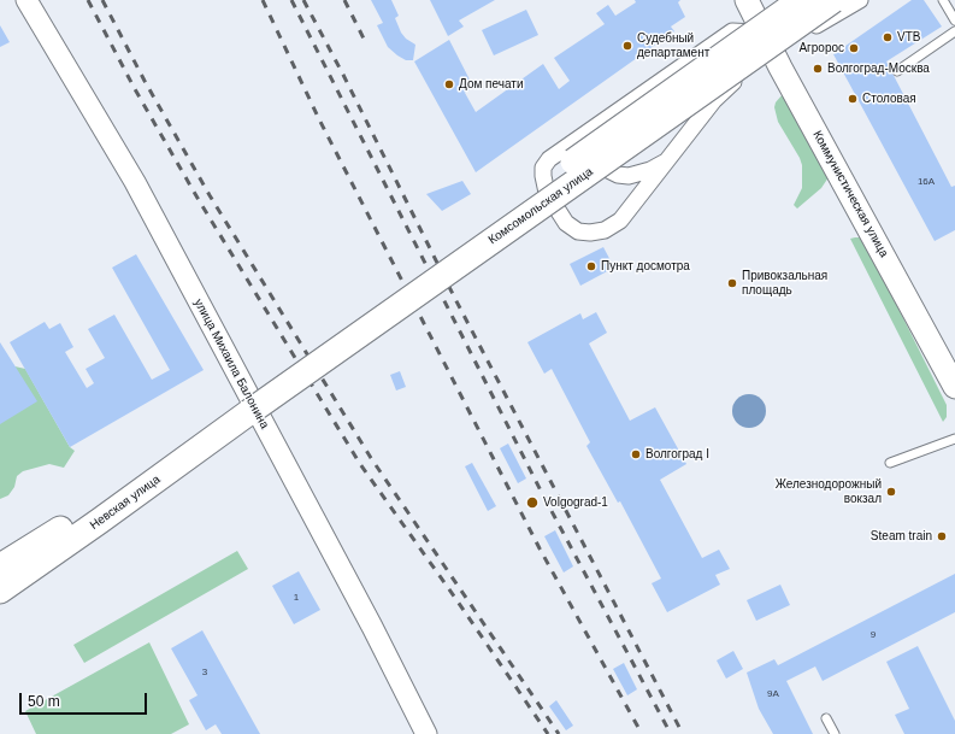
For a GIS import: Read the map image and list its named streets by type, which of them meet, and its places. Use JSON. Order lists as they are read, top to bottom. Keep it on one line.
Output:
{"streets":{"main road":["Коммунистическая улица","Комсомольская улица","Невская улица"],"street":["улица Михаила Балонина"]},"crossings":[["Комсомольская улица","Невская улица"]],"places":["VTB","Судебный департамент","Агророс","Волгоград-Москва","Дом печати","Столовая","Пункт досмотра","Привокзальная площадь","Волгоград I","Железнодорожный вокзал","Volgograd-1","Steam train"],"house_numbers":["16А","1","9","3","9А"],"scale_bar":"50 m"}
